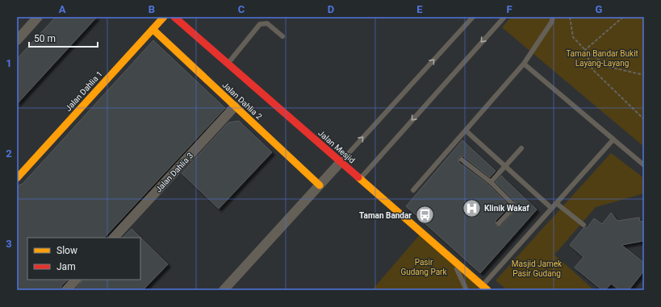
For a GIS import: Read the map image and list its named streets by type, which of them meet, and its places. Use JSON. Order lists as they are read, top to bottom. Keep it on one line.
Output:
{"streets":{"street":["Jalan Dahlia 1","Jalan Dahlia 2","Jalan Mesjid","Jalan Dahlia 3"]},"crossings":[["Jalan Dahlia 1","Jalan Dahlia 2"],["Jalan Dahlia 2","Jalan Dahlia 3"]],"parks":["Taman Bandar Bukit Layang-Layang","Pasir Gudang Park","Masjid Jamek Pasir Gudang"],"places":{"hospital":["Klinik Wakaf"],"bus stop":["Taman Bandar"]},"legend":["Slow","Jam"],"scale_bar":"50 m","grid":{"columns":["A","B","C","D","E","F","G"],"rows":["1","2","3"]}}
